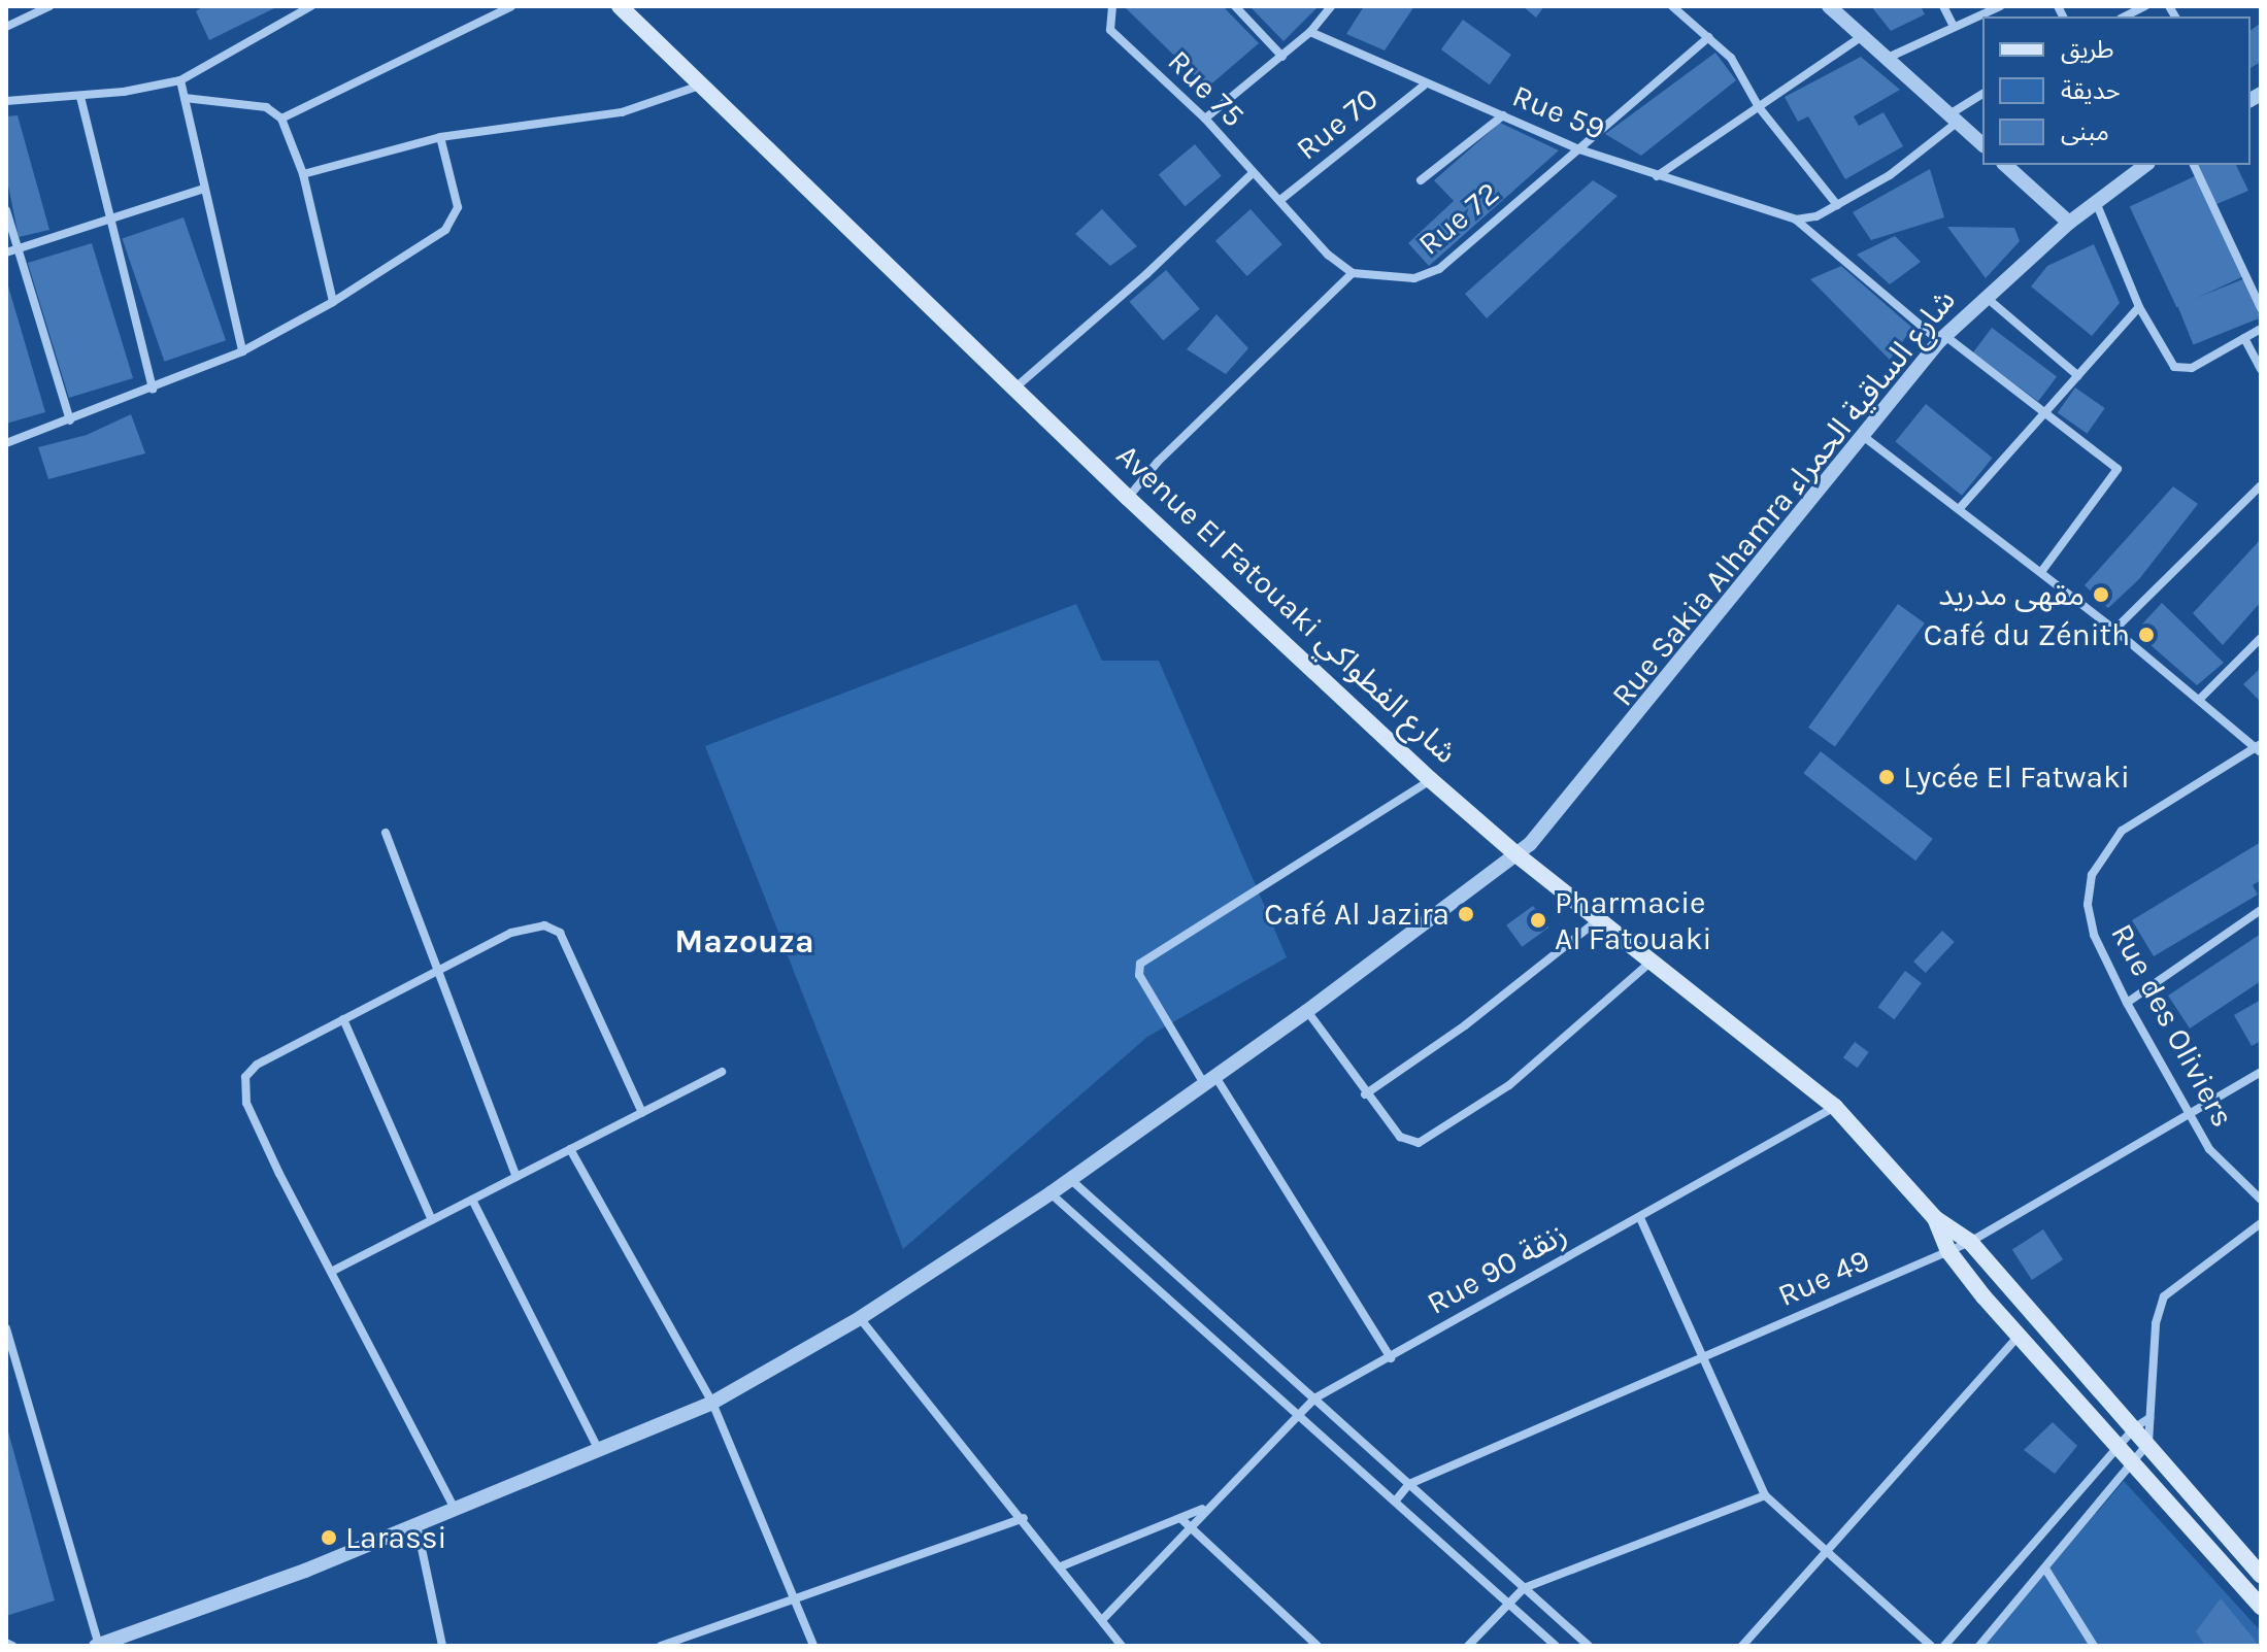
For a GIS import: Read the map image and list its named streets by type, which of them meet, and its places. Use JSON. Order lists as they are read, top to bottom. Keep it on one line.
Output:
{"streets":{"main road":["Avenue El Fatouaki شارع الفطواكي"],"street":["Rue 75","Rue 59","Rue 70","Rue 72","Rue Sakia Alhamra شارع الساقية الحمراء","Rue des Oliviers","Rue 90 زنقة","Rue 49"]},"crossings":[["Rue 75","Rue 70"],["Rue 75","Rue 72"],["Rue 59","Rue 70"],["Rue 59","Rue 72"],["Rue Sakia Alhamra شارع الساقية الحمراء","Avenue El Fatouaki شارع الفطواكي"],["Avenue El Fatouaki شارع الفطواكي","Rue 90 زنقة"],["Avenue El Fatouaki شارع الفطواكي","Rue 49"],["Rue des Oliviers","Rue 49"]],"districts":["Mazouza"],"places":["مقهى مدريد","Café du Zénith","Lycée El Fatwaki","Café Al Jazira","Pharmacie Al Fatouaki","Larassi"],"legend":["طريق","حديقة","مبنى"]}
